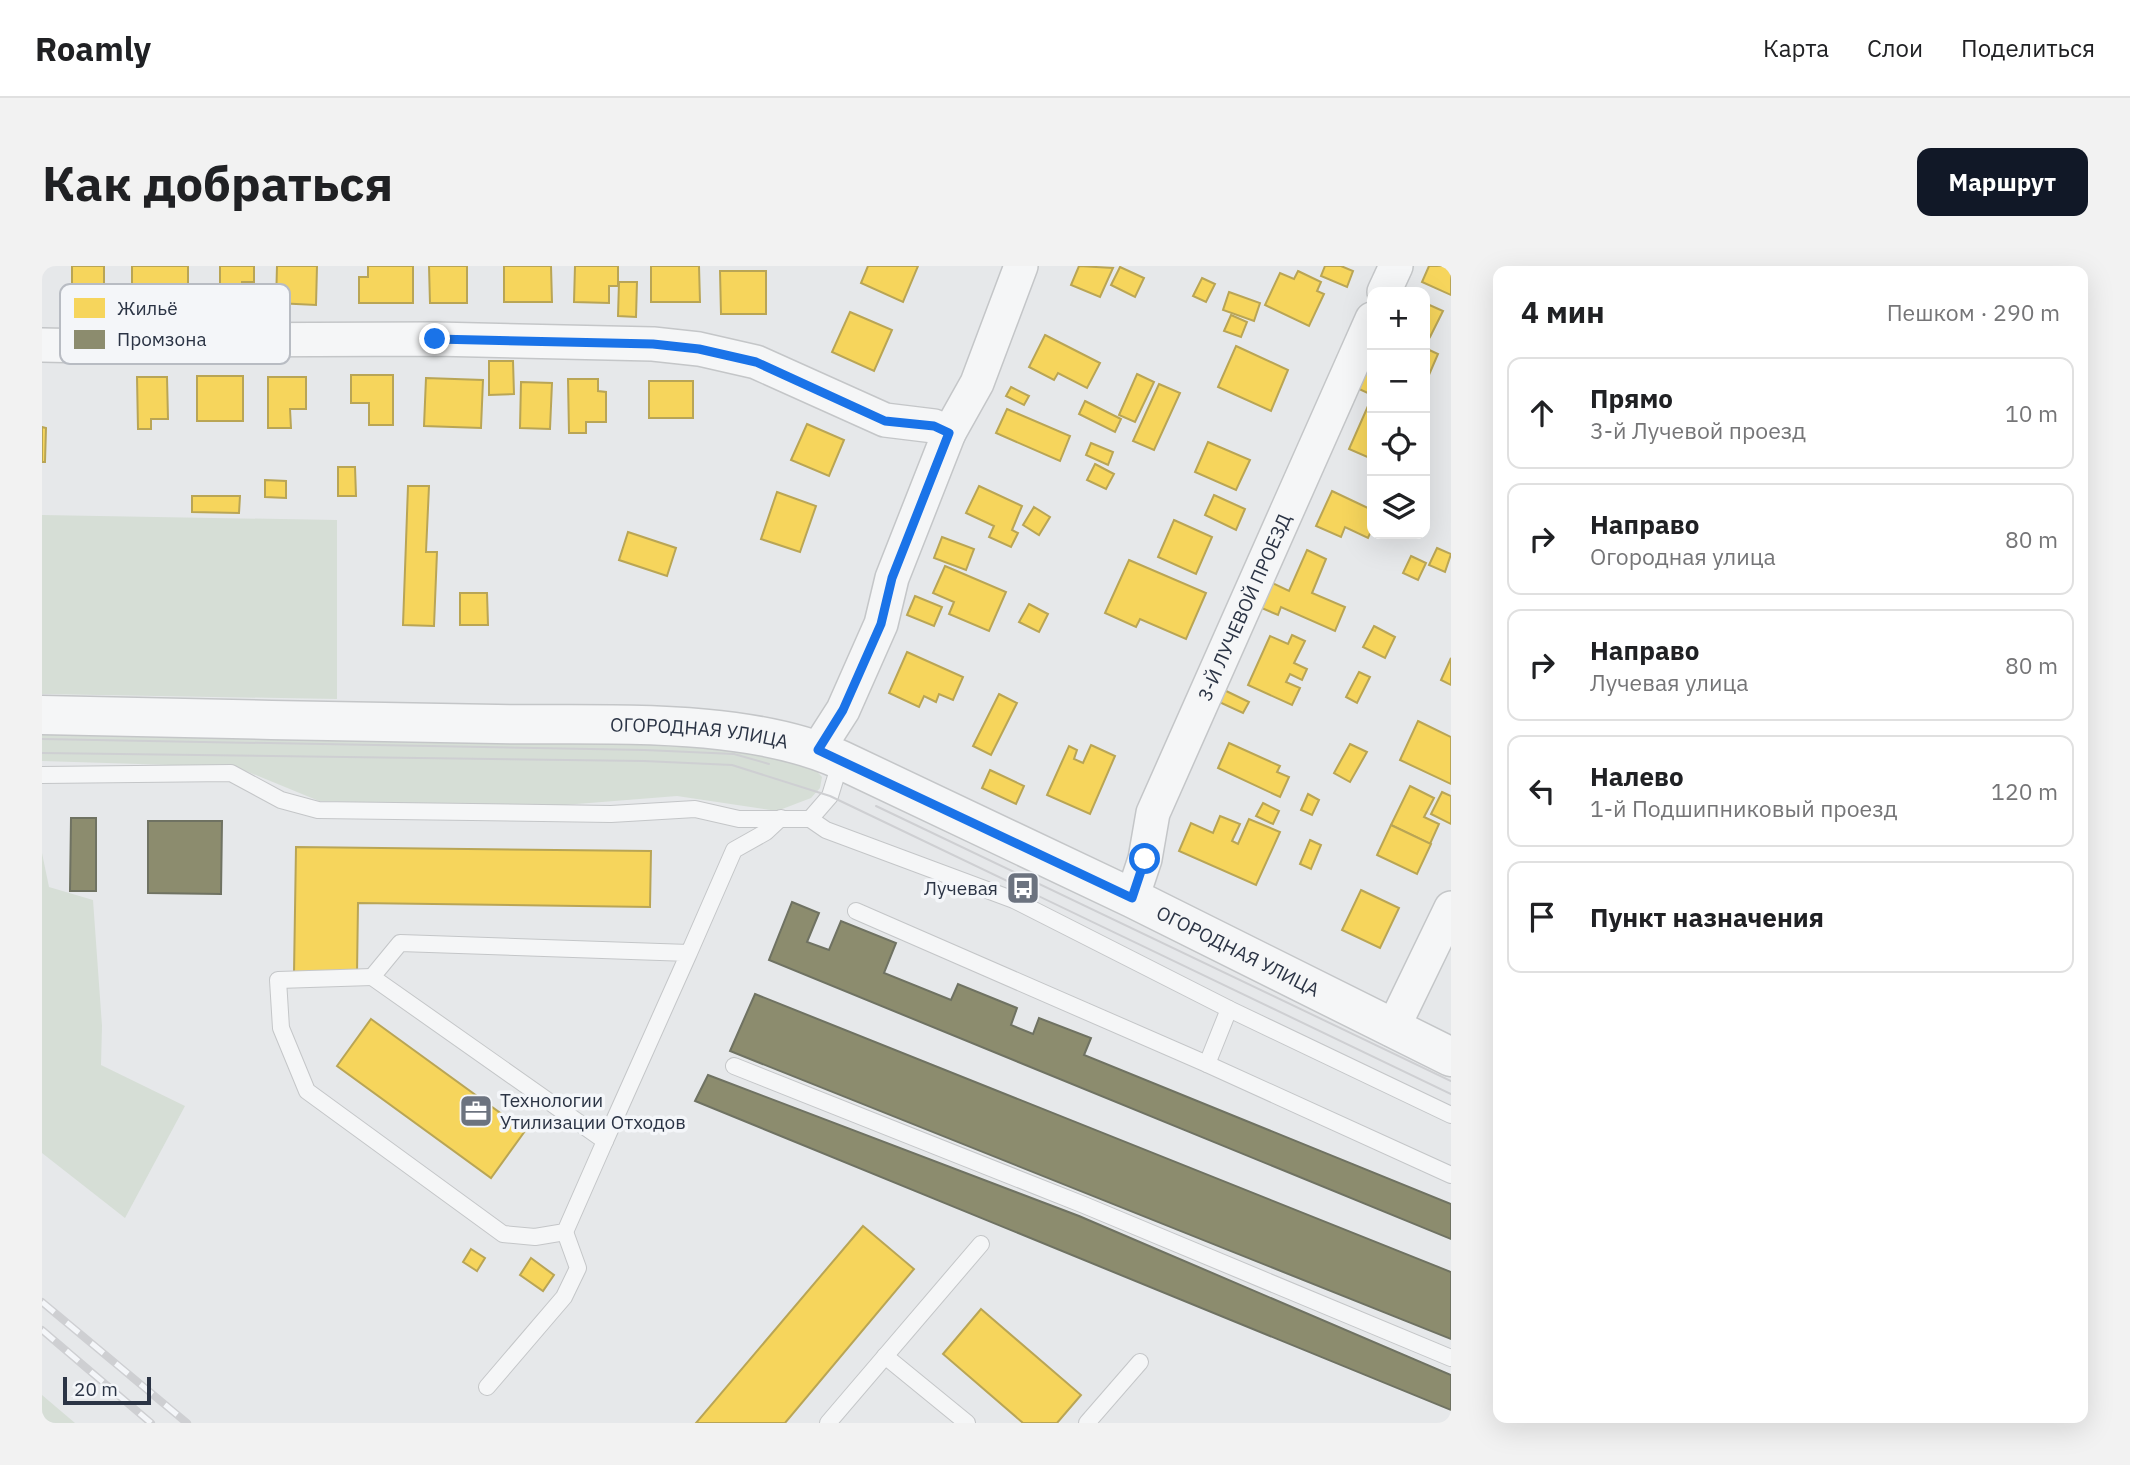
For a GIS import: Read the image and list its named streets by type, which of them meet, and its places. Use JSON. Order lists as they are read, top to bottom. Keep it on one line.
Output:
{"streets":{"street":["3-Й ЛУЧЕВОЙ ПРОЕЗД","ОГОРОДНАЯ УЛИЦА"]},"crossings":[["3-Й ЛУЧЕВОЙ ПРОЕЗД","ОГОРОДНАЯ УЛИЦА"]],"places":{"bus stop":["Лучевая"],"office":["Технологии Утилизации Отходов"]},"legend":["Жильё","Промзона"],"scale_bar":"20 m","page":{"header":"Roamly","nav":["Карта","Слои","Поделиться"],"buttons":"Маршрут","title":"Как добраться","heading":["4 мин","Пешком · 290 m"],"map_buttons":["+","−"],"list":[["Прямо","3-й Лучевой проезд","10 m"],["Направо","Огородная улица","80 m"],["Направо","Лучевая улица","80 m"],["Налево","1-й Подшипниковый проезд","120 m"],"Пункт назначения"],"scale":"20 m"}}
